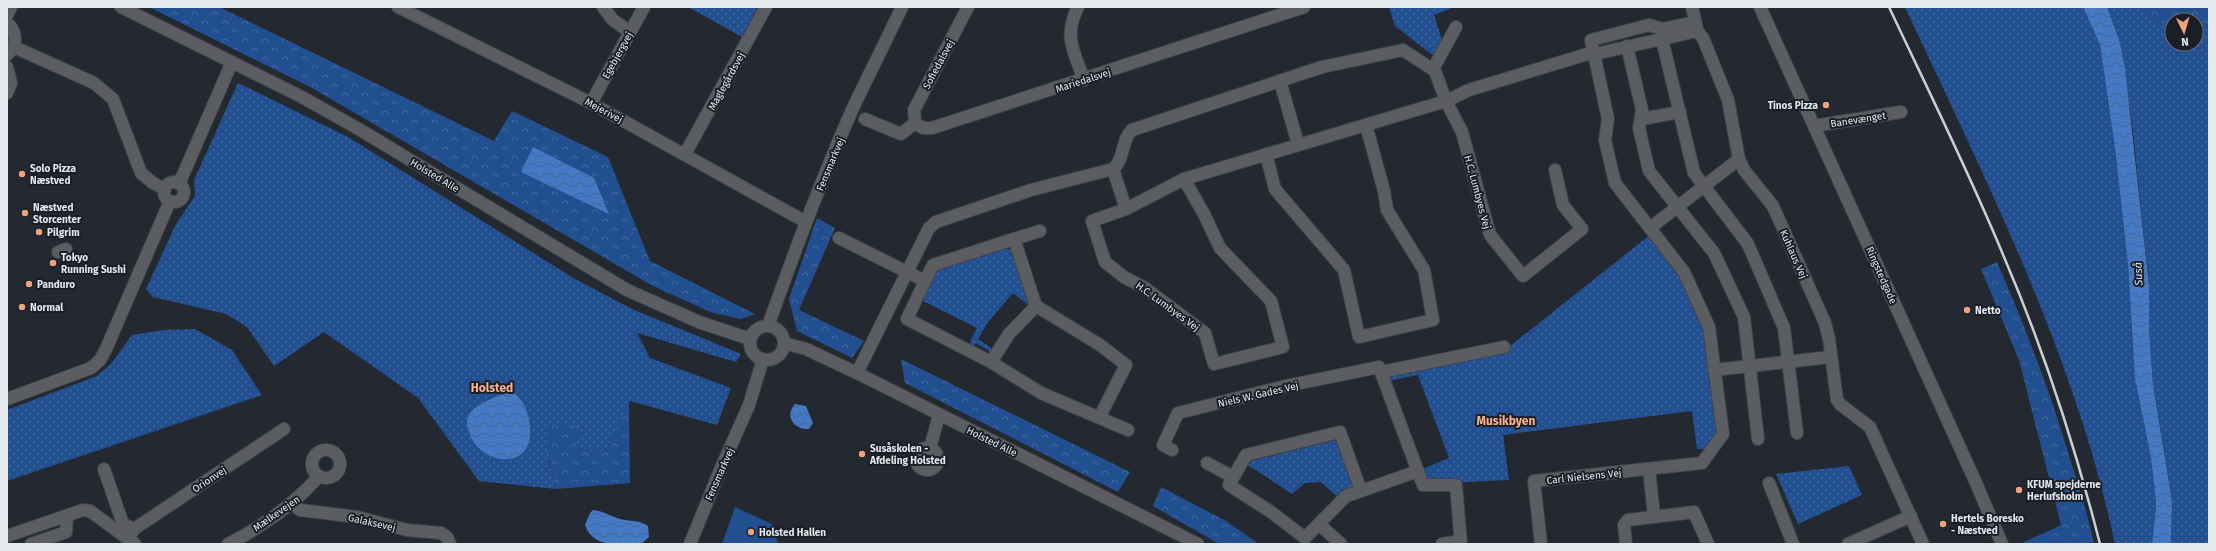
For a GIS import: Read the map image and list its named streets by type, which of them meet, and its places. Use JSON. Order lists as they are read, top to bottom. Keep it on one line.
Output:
{"streets":{"street":["Egebjergvej","Sofiedalsvej","Mariedalsvej","Maglegårdsvej","Mejerivej","Banevænget","Fensmarkvej","Holsted Alle","H.C. Lumbyes Vej","Kuhlaus Vej","Ringstedgade","Niels W. Gades Vej","Carl Nielsens Vej","Orionvej","Mælkevejen","Galaksevej"]},"crossings":[["Egebjergvej","Mejerivej"],["Sofiedalsvej","Mariedalsvej"],["Maglegårdsvej","Mejerivej"],["Mejerivej","Fensmarkvej"],["Banevænget","Ringstedgade"],["Fensmarkvej","Holsted Alle"],["Mælkevejen","Galaksevej"]],"districts":["Holsted","Musikbyen"],"water":["Suså"],"places":["Tinos Pizza","Solo Pizza Næstved","Næstved Storcenter","Pilgrim","Tokyo Running Sushi","Panduro","Normal","Netto","Susåskolen - Afdeling Holsted","KFUM spejderne Herlufsholm","Hertels Boresko - Næstved","Holsted Hallen"],"north":"bottom"}
